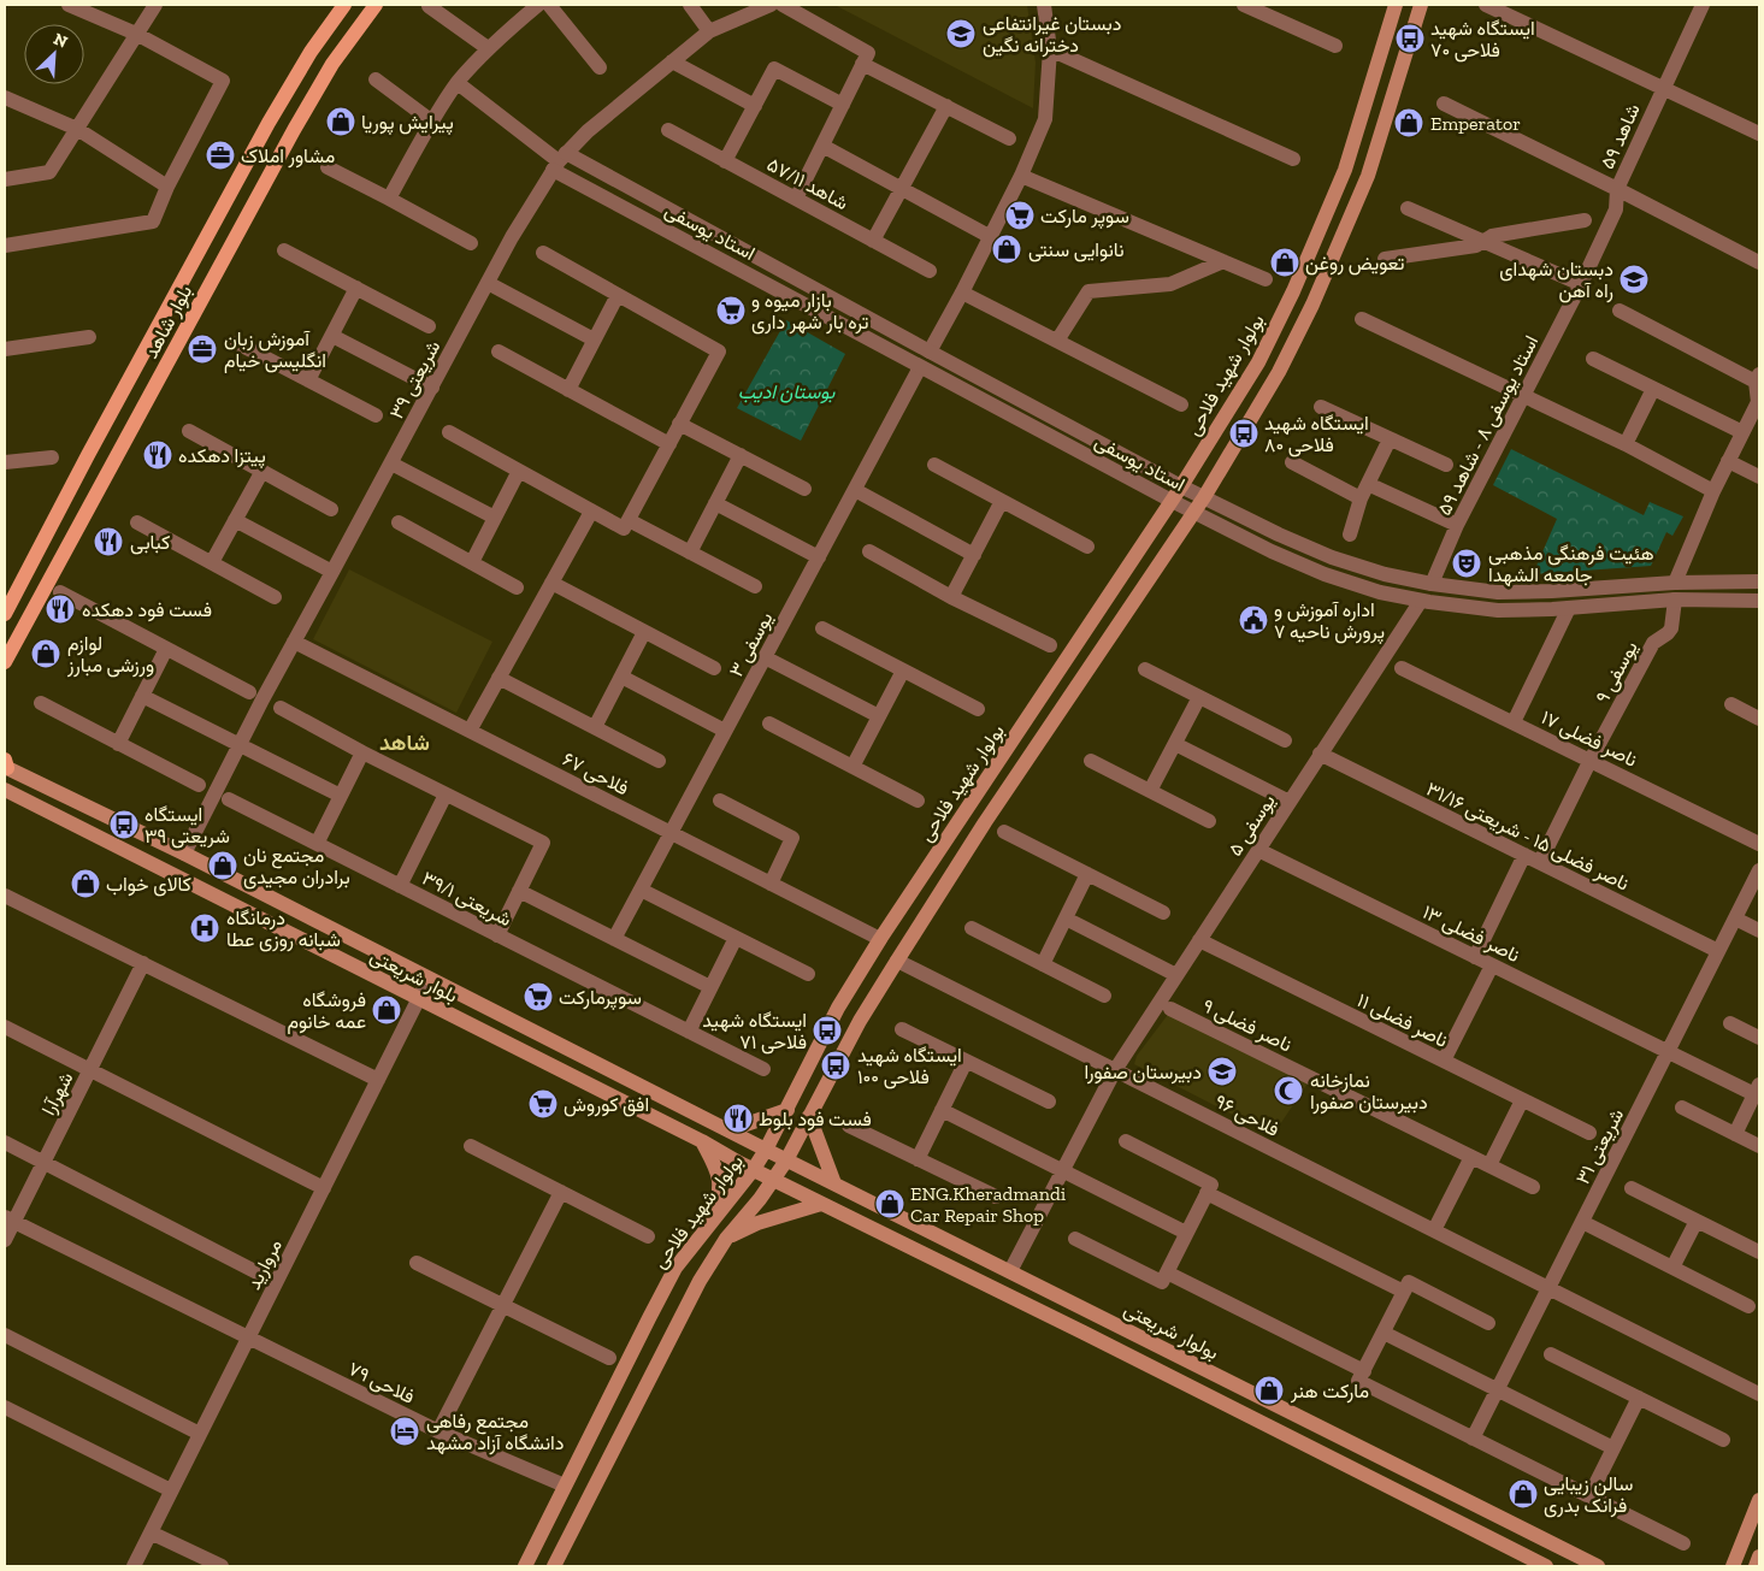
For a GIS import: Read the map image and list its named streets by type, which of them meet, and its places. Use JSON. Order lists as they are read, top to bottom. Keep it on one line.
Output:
{"streets":{"main road":["بلوار شاهد","بولوار شهید فلاحی","بلوار شریعتی","بولوار شریعتی"],"street":["شاهد ۵۹","شاهد ۵۷/۱۱","استاد یوسفی","شریعتی ۳۹","استاد یوسفی ۸ - شاهد ۵۹","یوسفی ۳","یوسفی ۹","ناصر فضلی ۱۷","فلاحی ۶۷","یوسفی ۵","ناصر فضلی ۱۵ - شریعتی ۳۱/۱۶","شریعتی ۳۹/۱","ناصر فضلی ۱۳","ناصر فضلی ۱۱","ناصر فضلی ۹","شهرآرا","فلاحی ۹۶","شریعتی ۳۱","مروارید","فلاحی ۷۹"]},"crossings":[["شاهد ۵۹","استاد یوسفی ۸ - شاهد ۵۹"],["استاد یوسفی","بولوار شهید فلاحی"],["استاد یوسفی","شریعتی ۳۹"],["استاد یوسفی","استاد یوسفی ۸ - شاهد ۵۹"],["استاد یوسفی","یوسفی ۳"],["استاد یوسفی","یوسفی ۹"],["استاد یوسفی","یوسفی ۵"],["بولوار شهید فلاحی","فلاحی ۶۷"],["بولوار شهید فلاحی","بلوار شریعتی"],["بولوار شهید فلاحی","فلاحی ۹۶"],["بولوار شهید فلاحی","بولوار شریعتی"],["بولوار شهید فلاحی","فلاحی ۷۹"],["شریعتی ۳۹","فلاحی ۶۷"],["شریعتی ۳۹","بلوار شریعتی"],["یوسفی ۳","فلاحی ۶۷"],["یوسفی ۹","ناصر فضلی ۱۷"],["یوسفی ۹","ناصر فضلی ۱۵ - شریعتی ۳۱/۱۶"],["یوسفی ۵","ناصر فضلی ۱۵ - شریعتی ۳۱/۱۶"],["یوسفی ۵","ناصر فضلی ۱۳"],["یوسفی ۵","ناصر فضلی ۱۱"],["یوسفی ۵","فلاحی ۹۶"],["یوسفی ۵","بولوار شریعتی"],["ناصر فضلی ۱۵ - شریعتی ۳۱/۱۶","شریعتی ۳۱"],["ناصر فضلی ۱۳","شریعتی ۳۱"],["بلوار شریعتی","مروارید"],["بلوار شریعتی","بولوار شریعتی"],["شهرآرا","فلاحی ۷۹"],["فلاحی ۹۶","شریعتی ۳۱"],["مروارید","فلاحی ۷۹"]],"districts":["شاهد"],"parks":["بوستان ادیب"],"places":{"school or university":["دبستان غیرانتفاعی دخترانه نگین","دبستان شهدای راه آهن","دبیرستان صفورا"],"bus stop":["ایستگاه شهید فلاحی ۷۰","ایستگاه شهید فلاحی ۸۰","ایستگاه شریعتی ۳۹","ایستگاه شهید فلاحی ۷۱","ایستگاه شهید فلاحی ۱۰۰"],"shop":["پیرایش پوریا","Emperator","نانوایی سنتی","تعویض روغن","لوازم ورزشی مبارز","مجتمع نان برادران مجیدی","کالای خواب","فروشگاه عمه خانوم","ENG.Kheradmandi Car Repair Shop","مارکت هنر","سالن زیبایی فرانک بدری"],"office":["مشاور املاک","آموزش زبان انگلیسی خیام"],"supermarket":["سوپر مارکت","بازار میوه و تره بار شهر داری","سوپرمارکت","افق کوروش"],"restaurant":["پیتزا دهکده","کبابی","فست فود دهکده","فست فود بلوط"],"theatre":["هئیت فرهنگی مذهبی جامعه الشهدا"],"public building":["اداره آموزش و پرورش ناحیه ۷"],"hospital":["درمانگاه شبانه روزی عطا"],"mosque":["نمازخانه دبیرستان صفورا"],"hotel":["مجتمع رفاهی دانشگاه آزاد مشهد"]},"north":"top right"}
